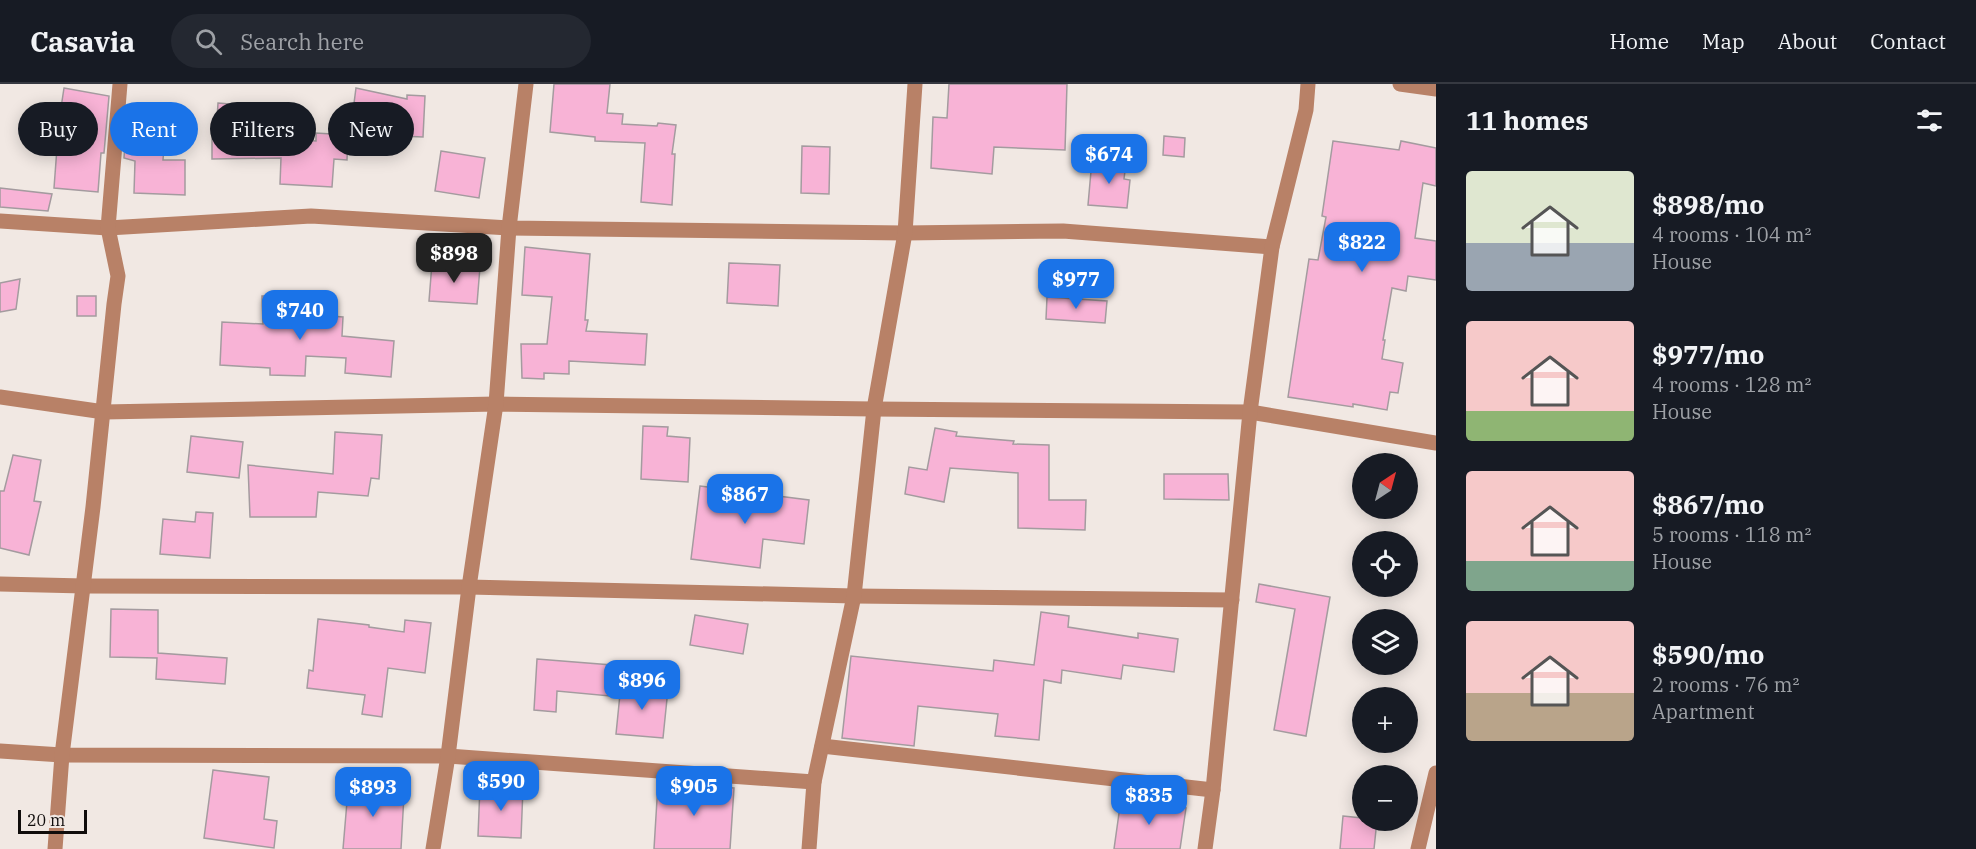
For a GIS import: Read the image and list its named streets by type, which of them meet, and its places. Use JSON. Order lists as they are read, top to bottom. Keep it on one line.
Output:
{"scale_bar":"20 m","north":"top right","page":{"header":"Casavia","search":"Search here","nav":["Home","Map","About","Contact"],"heading":"11 homes","chip":["Buy","Rent","Filters","New"],"price":["$674","$822","$898","$977","$740","$867","$896","$590","$905","$893","$835"],"list":[{"name":"$898/mo","note":"4 rooms · 104 m² · House"},{"name":"$977/mo","note":"4 rooms · 128 m² · House"},{"name":"$867/mo","note":"5 rooms · 118 m² · House"},{"name":"$590/mo","note":"2 rooms · 76 m² · Apartment"}],"map_buttons":["+","−"],"scale":"20 m"}}
